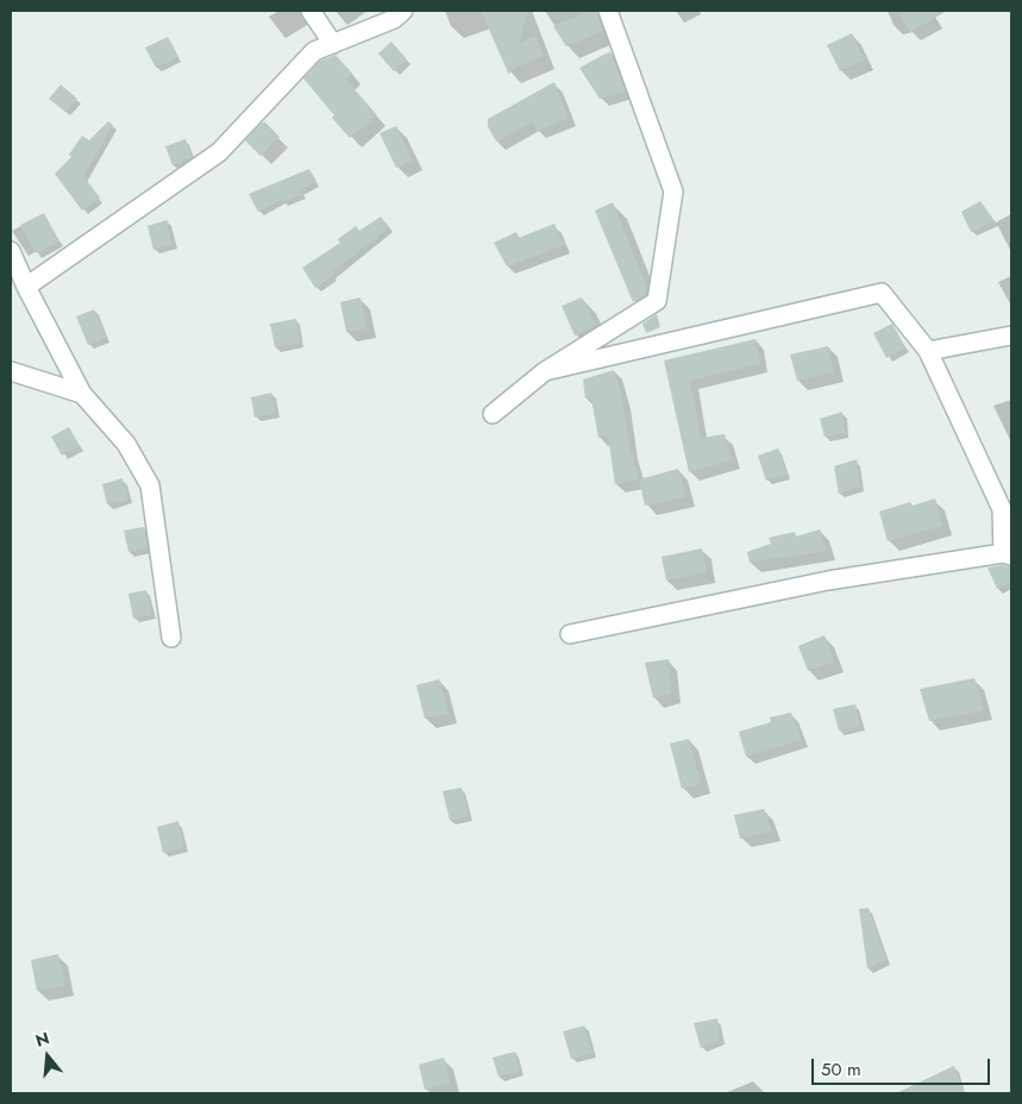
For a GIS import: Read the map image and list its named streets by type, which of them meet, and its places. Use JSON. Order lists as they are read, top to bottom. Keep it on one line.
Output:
{"scale_bar":"50 m","north":"top"}
